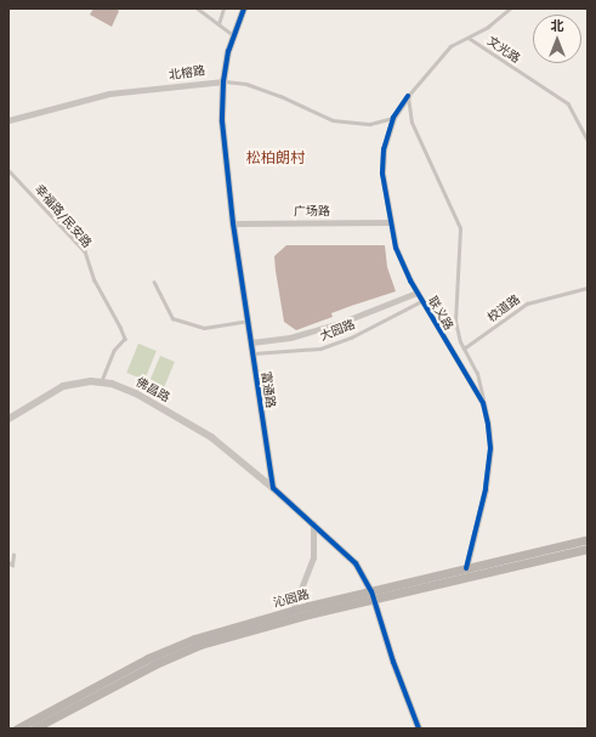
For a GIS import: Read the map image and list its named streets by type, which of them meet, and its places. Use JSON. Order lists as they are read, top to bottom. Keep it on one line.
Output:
{"streets":{"main road":["沁园路"],"street":["北榕路","广场路","联义路","佛昌路","富通路"],"lane":["文光路","幸福路/民安路","校道路","大园路"]},"crossings":[["文光路","联义路"],["北榕路","联义路"],["北榕路","富通路"],["广场路","联义路"],["广场路","富通路"],["幸福路/民安路","佛昌路"],["联义路","大园路"],["联义路","沁园路"],["大园路","富通路"],["佛昌路","富通路"]],"districts":["松柏朗村"],"north":"top"}
